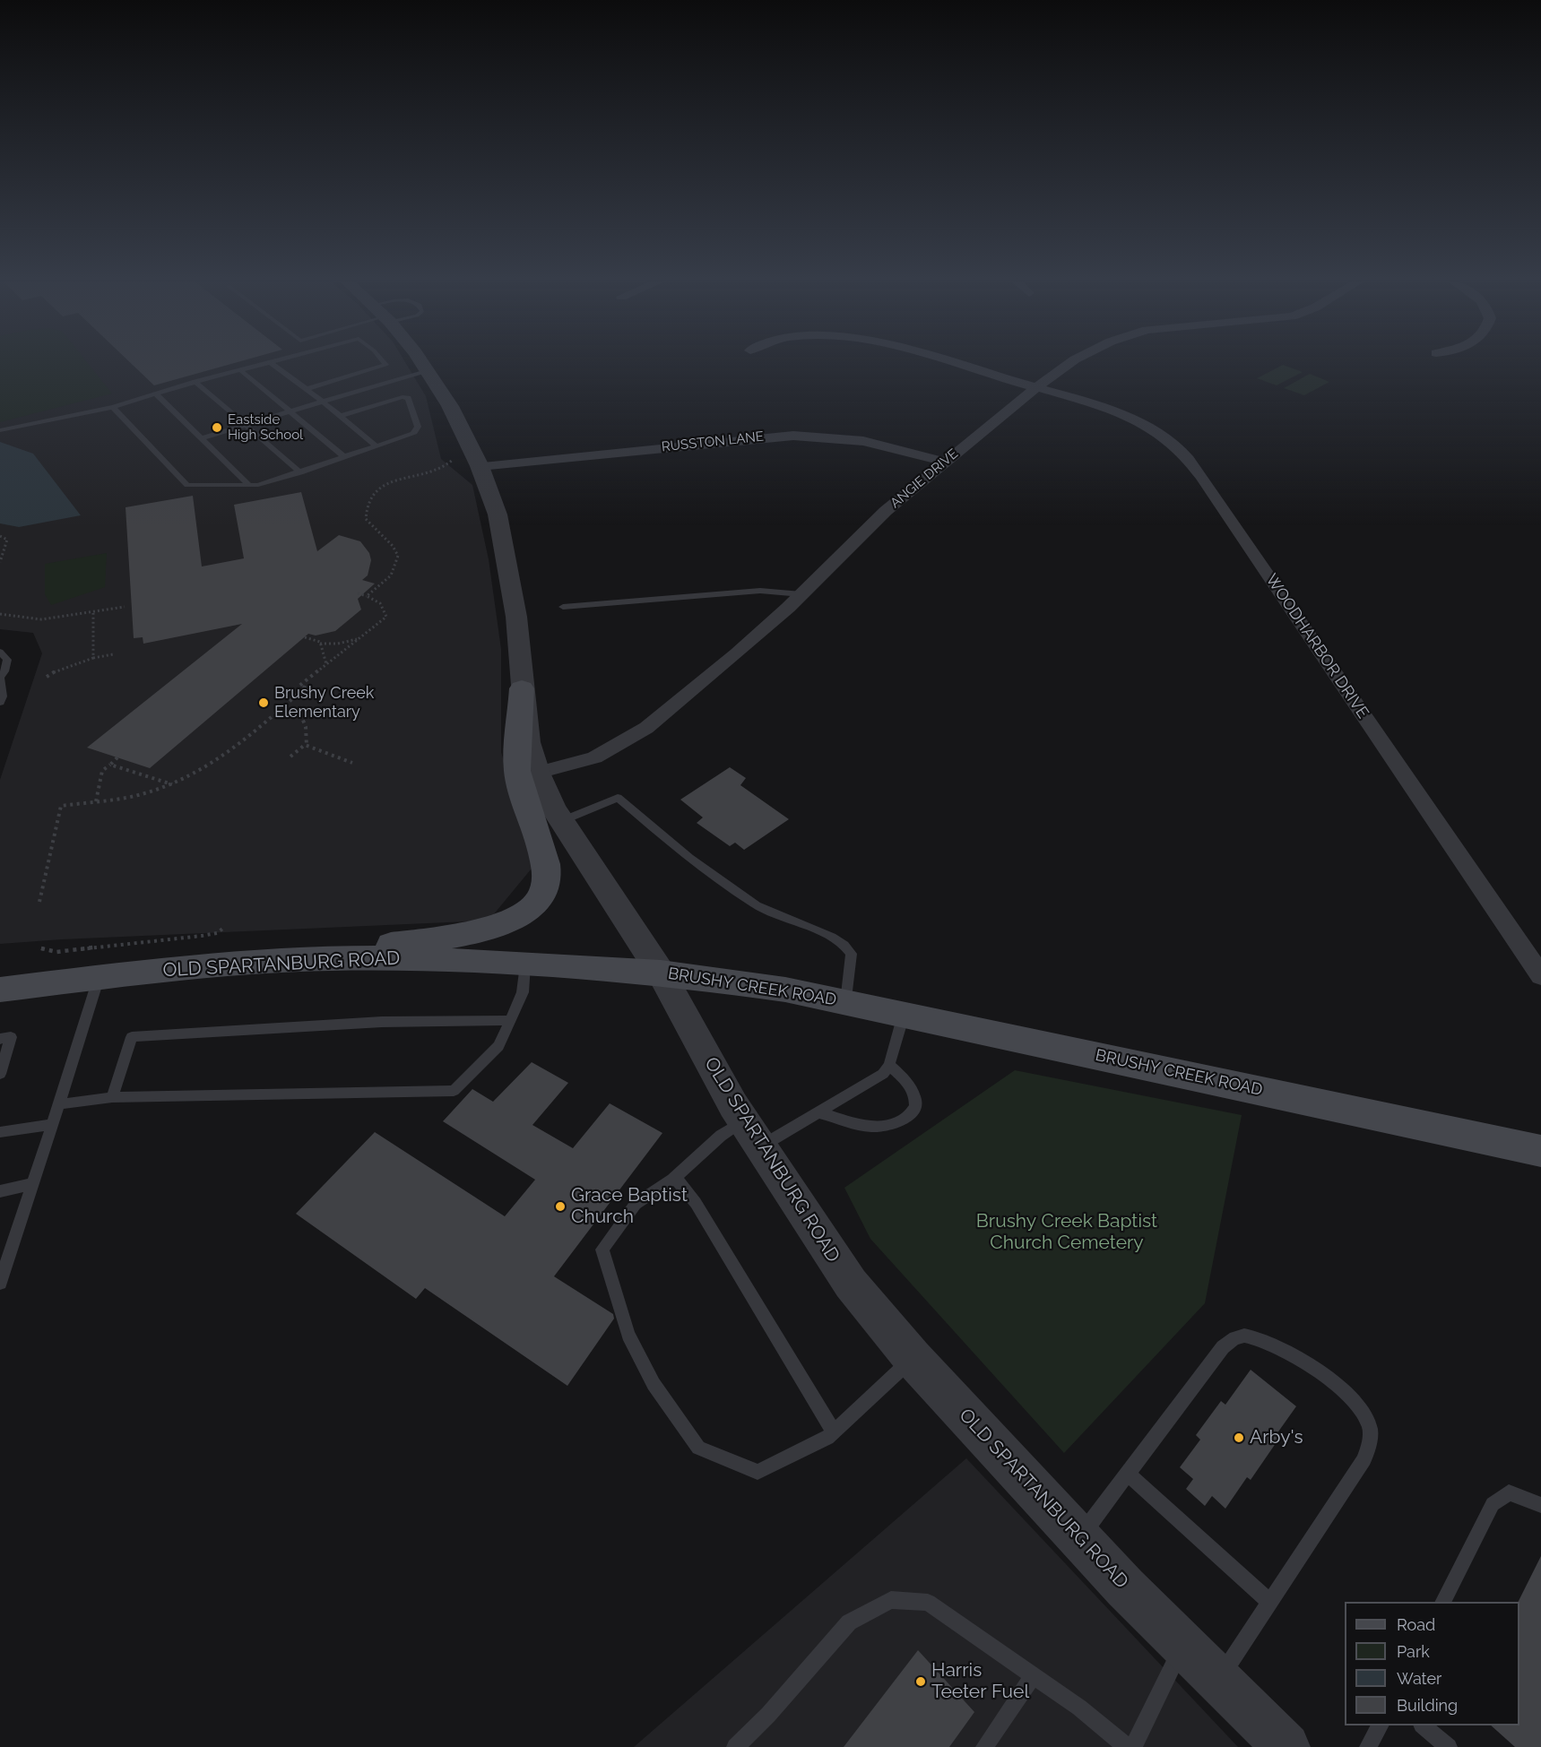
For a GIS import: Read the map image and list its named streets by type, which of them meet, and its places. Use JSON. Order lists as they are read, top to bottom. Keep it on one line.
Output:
{"streets":{"main road":["OLD SPARTANBURG ROAD","BRUSHY CREEK ROAD"],"street":["RUSSTON LANE","ANGIE DRIVE","WOODHARBOR DRIVE"]},"crossings":[["RUSSTON LANE","ANGIE DRIVE"],["RUSSTON LANE","BRUSHY CREEK ROAD"],["ANGIE DRIVE","WOODHARBOR DRIVE"],["ANGIE DRIVE","BRUSHY CREEK ROAD"],["OLD SPARTANBURG ROAD","BRUSHY CREEK ROAD"]],"parks":["Brushy Creek Baptist Church Cemetery"],"places":["Eastside High School","Brushy Creek Elementary","Grace Baptist Church","Arby's","Harris Teeter Fuel"],"legend":["Road","Park","Water","Building"]}
